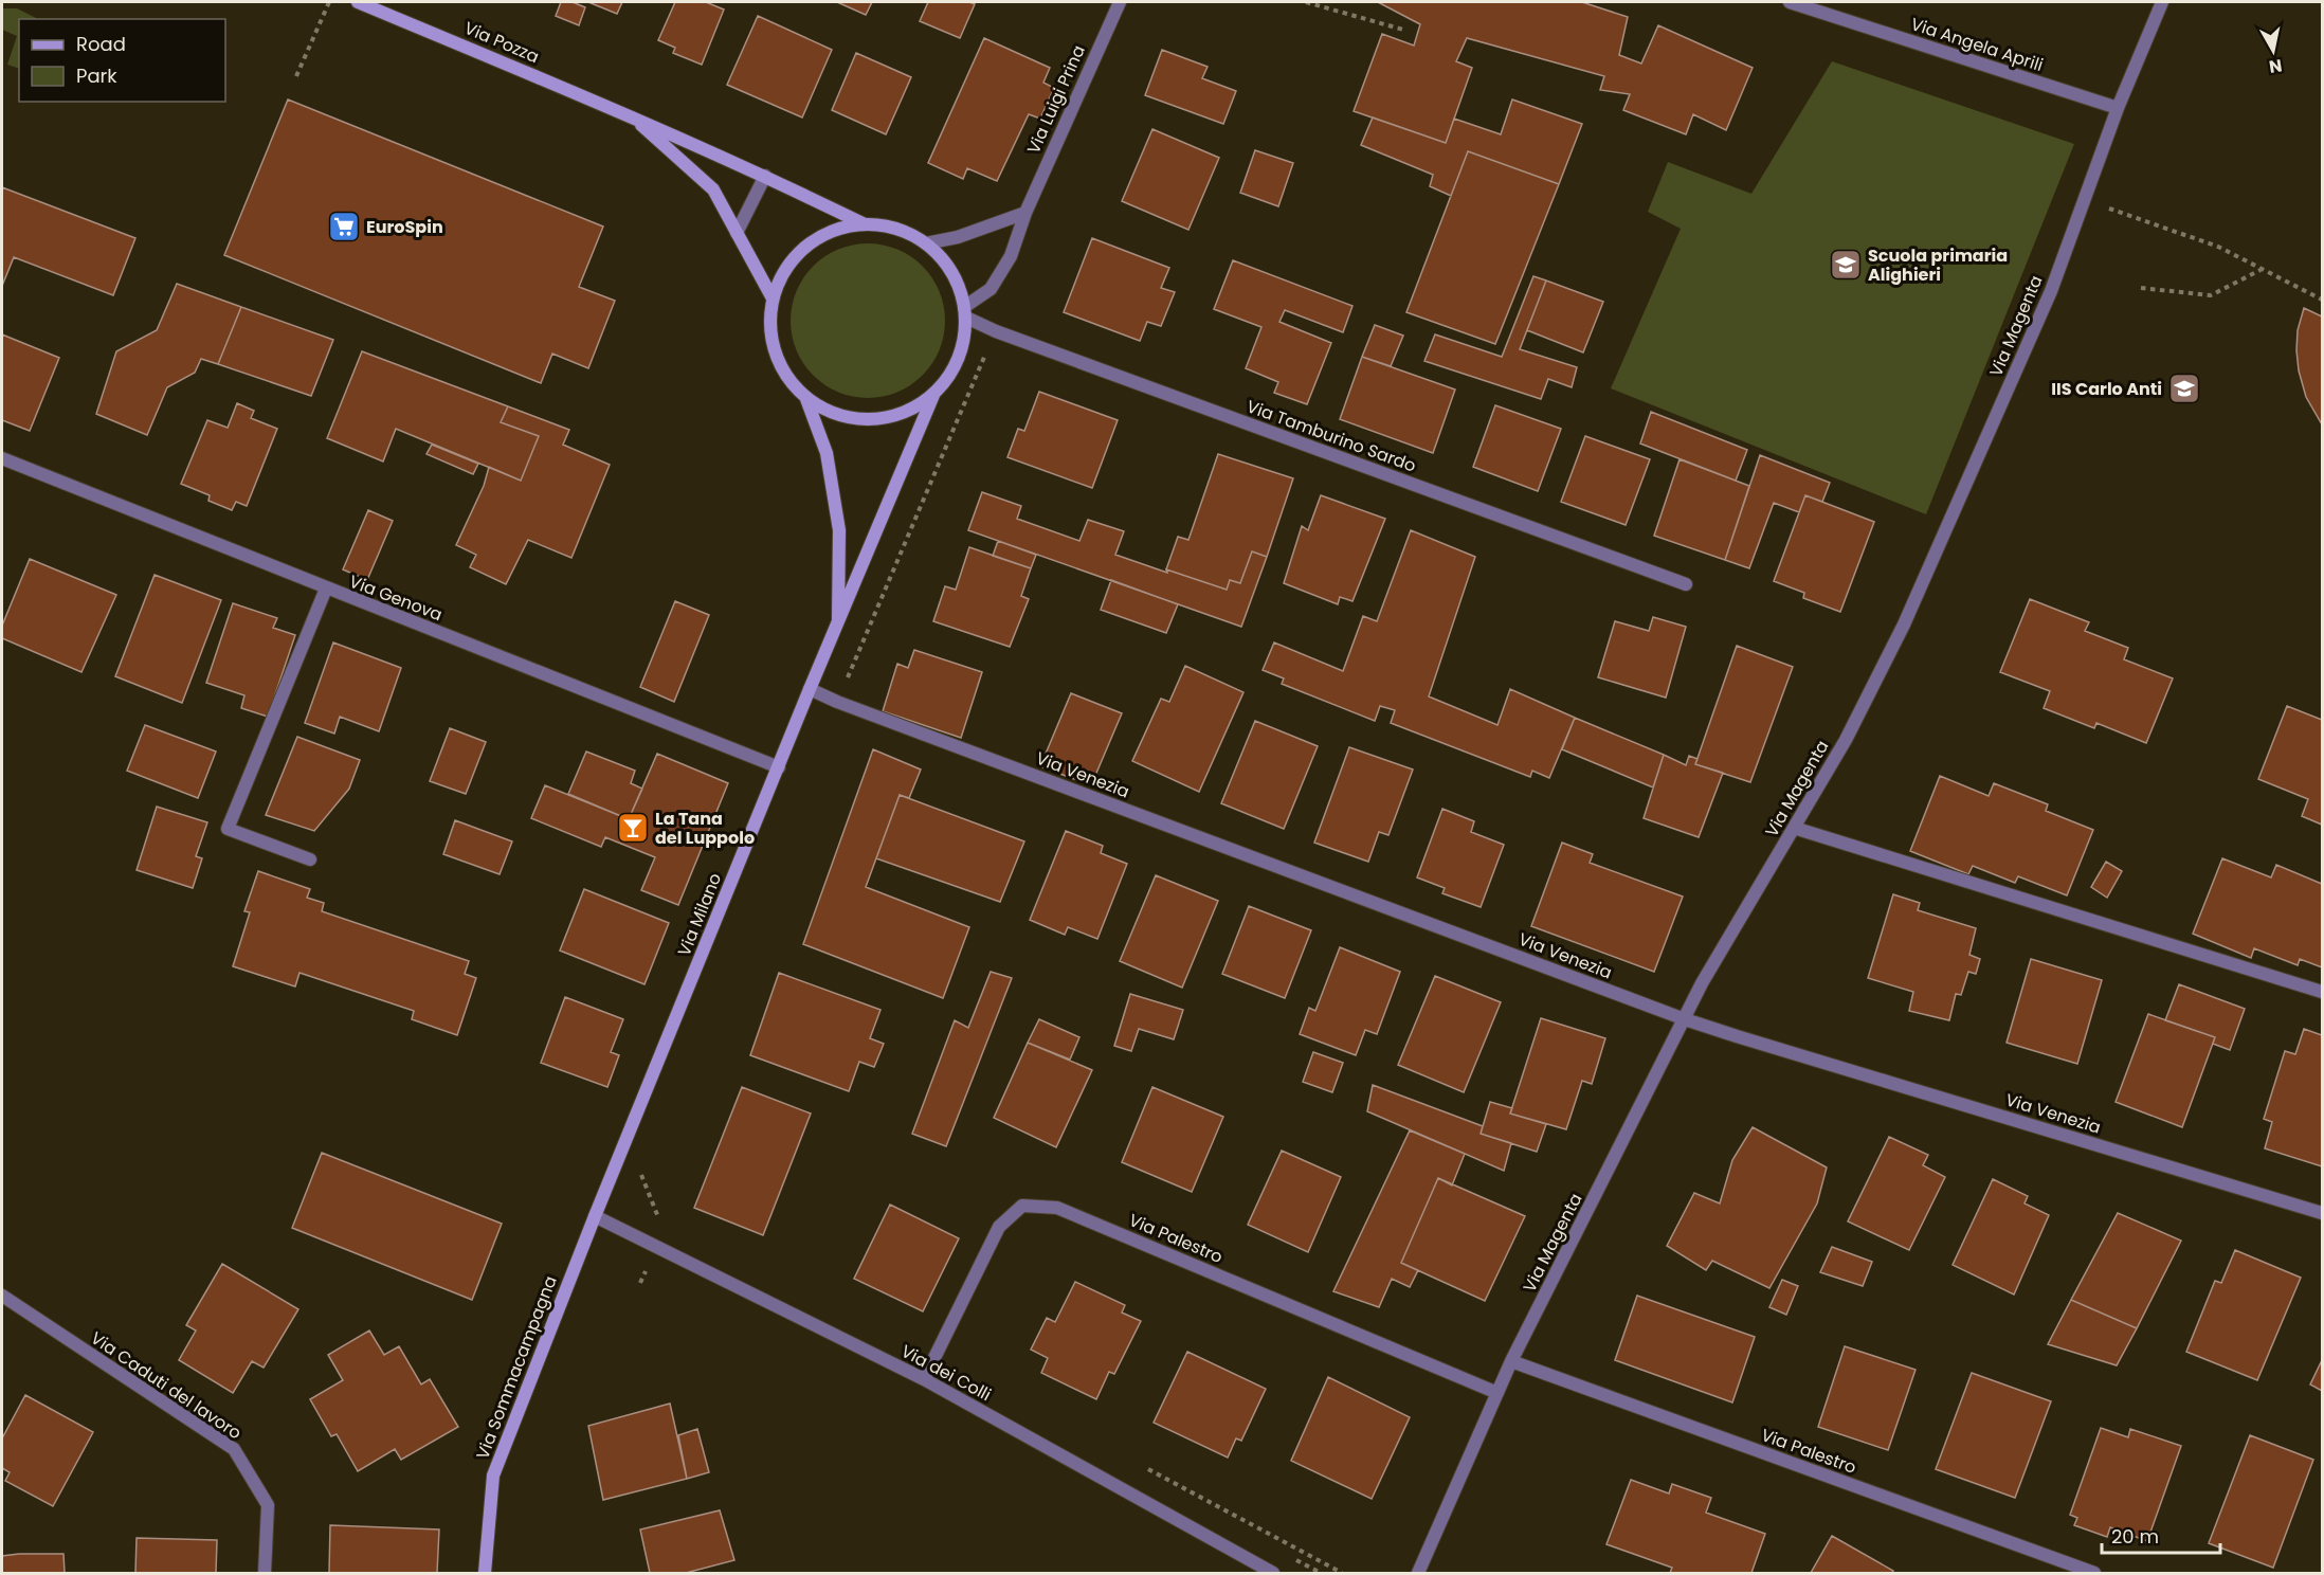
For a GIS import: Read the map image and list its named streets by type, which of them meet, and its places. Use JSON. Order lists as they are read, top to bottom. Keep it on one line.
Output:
{"streets":{"street":["Via Pozza","Via Angela Aprili","Via Luigi Prina","Via Magenta","Via Tamburino Sardo","Via Genova","Via Venezia","Via Milano","Via Palestro","Via Sommacampagna","Via dei Colli","Via Caduti del lavoro"]},"crossings":[["Via Pozza","Via Luigi Prina"],["Via Pozza","Via Tamburino Sardo"],["Via Pozza","Via Milano"],["Via Angela Aprili","Via Magenta"],["Via Luigi Prina","Via Tamburino Sardo"],["Via Luigi Prina","Via Milano"],["Via Magenta","Via Venezia"],["Via Magenta","Via Palestro"],["Via Tamburino Sardo","Via Milano"],["Via Genova","Via Milano"],["Via Venezia","Via Milano"],["Via Milano","Via Sommacampagna"],["Via Milano","Via dei Colli"],["Via Palestro","Via dei Colli"],["Via Sommacampagna","Via dei Colli"]],"places":{"supermarket":["EuroSpin"],"school or university":["Scuola primaria Alighieri","IIS Carlo Anti"],"bar":["La Tana del Luppolo"]},"legend":["Road","Park"],"scale_bar":"20 m","north":"bottom"}
